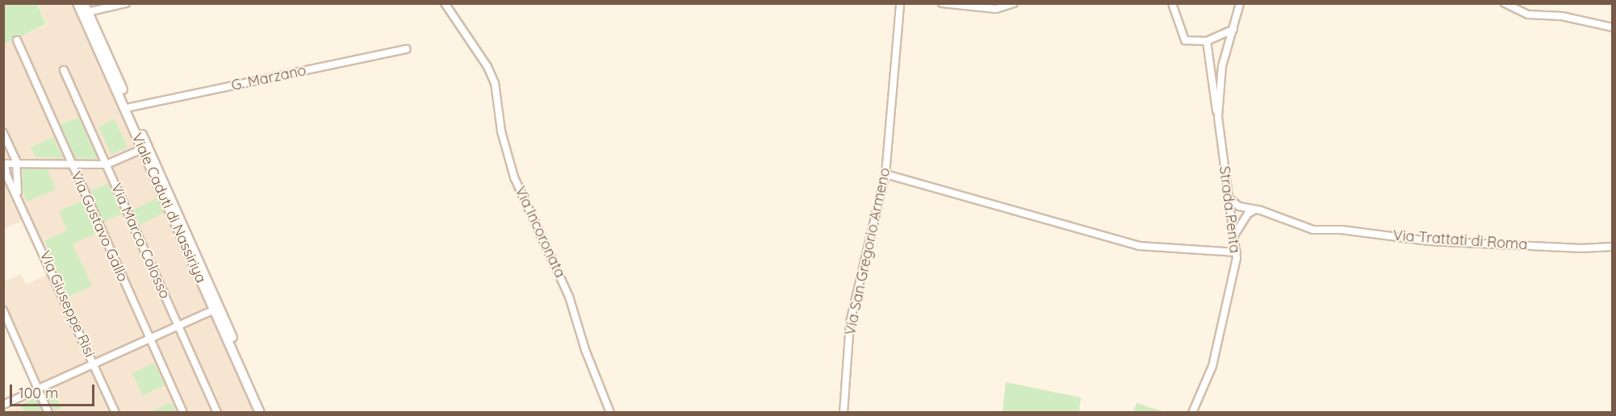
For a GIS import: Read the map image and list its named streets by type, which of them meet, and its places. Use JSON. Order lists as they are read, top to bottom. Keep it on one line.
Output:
{"streets":{"main road":["Viale Caduti di Nassiriya"],"street":["G. Marzano","Strada Penta","Via Gustavo Gallo","Via Incoronata","Via Trattati di Roma","Via Marco Colosso","Via San Gregorio Armeno","Via Giuseppe Risi"]},"crossings":[["G. Marzano","Viale Caduti di Nassiriya"],["Strada Penta","Via Trattati di Roma"]],"scale_bar":"100 m"}
